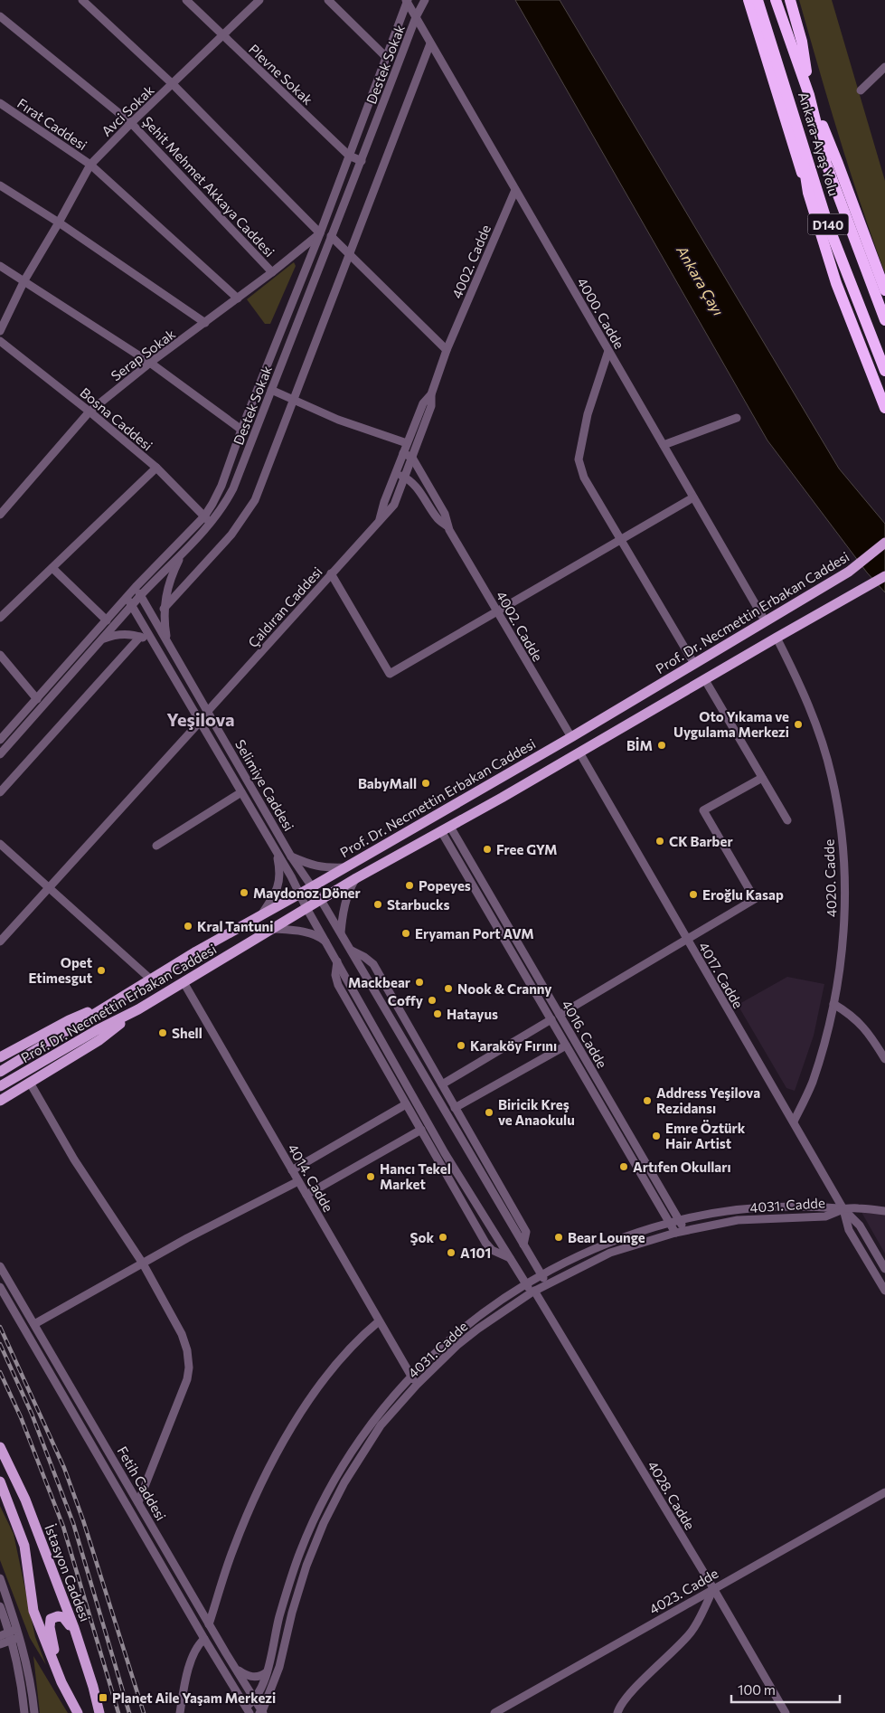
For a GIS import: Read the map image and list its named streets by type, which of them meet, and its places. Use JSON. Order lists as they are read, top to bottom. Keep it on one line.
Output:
{"streets":{"highway":["Ankara-Ayaş Yolu","D140"],"main road":["Prof. Dr. Necmettin Erbakan Caddesi","İstasyon Caddesi"],"street":["Destek Sokak","Plevne Sokak","Avci Sokak","Fırat Caddesi","Şehit Mehmet Akkaya Caddesi","4002. Cadde","4000. Cadde","Serap Sokak","Bosna Caddesi","Çaldıran Caddesi","Selimiye Caddesi","4020. Cadde","4017. Cadde","4016. Cadde","4014. Cadde","4031. Cadde","Fetih Caddesi","4028. Cadde","4023. Cadde"]},"crossings":[["Destek Sokak","Plevne Sokak"],["Destek Sokak","4000. Cadde"],["Destek Sokak","Serap Sokak"],["Destek Sokak","Bosna Caddesi"],["Destek Sokak","Selimiye Caddesi"],["Plevne Sokak","Avci Sokak"],["Avci Sokak","Fırat Caddesi"],["Avci Sokak","Şehit Mehmet Akkaya Caddesi"],["Fırat Caddesi","Serap Sokak"],["Şehit Mehmet Akkaya Caddesi","Serap Sokak"],["4002. Cadde","4000. Cadde"],["4002. Cadde","Çaldıran Caddesi"],["4002. Cadde","Prof. Dr. Necmettin Erbakan Caddesi"],["4000. Cadde","Prof. Dr. Necmettin Erbakan Caddesi"],["Serap Sokak","Bosna Caddesi"],["Çaldıran Caddesi","Selimiye Caddesi"],["Prof. Dr. Necmettin Erbakan Caddesi","Selimiye Caddesi"],["Prof. Dr. Necmettin Erbakan Caddesi","4020. Cadde"],["Prof. Dr. Necmettin Erbakan Caddesi","4017. Cadde"],["Prof. Dr. Necmettin Erbakan Caddesi","4016. Cadde"],["Prof. Dr. Necmettin Erbakan Caddesi","4014. Cadde"],["Selimiye Caddesi","4031. Cadde"],["Selimiye Caddesi","4028. Cadde"],["4020. Cadde","4017. Cadde"],["4017. Cadde","4031. Cadde"],["4016. Cadde","4031. Cadde"],["4014. Cadde","4031. Cadde"],["4031. Cadde","Fetih Caddesi"],["4031. Cadde","4028. Cadde"],["4028. Cadde","4023. Cadde"]],"districts":["Yeşilova"],"water":["Ankara Çayı"],"places":{"other":["Oto Yıkama ve Uygulama Merkezi","BİM","BabyMall","CK Barber","Free GYM","Popeyes","Maydonoz Döner","Eroğlu Kasap","Starbucks","Kral Tantuni","Eryaman Port AVM","Opet Etimesgut","Mackbear","Nook & Cranny","Coffy","Hatayus","Shell","Karaköy Fırını","Address Yeşilova Rezidansı","Biricik Kreş ve Anaokulu","Emre Öztürk Hair Artist","Artıfen Okulları","Hancı Tekel Market","Şok","Bear Lounge","A101"],"transit":["Planet Aile Yaşam Merkezi"]},"scale_bar":"100 m"}
